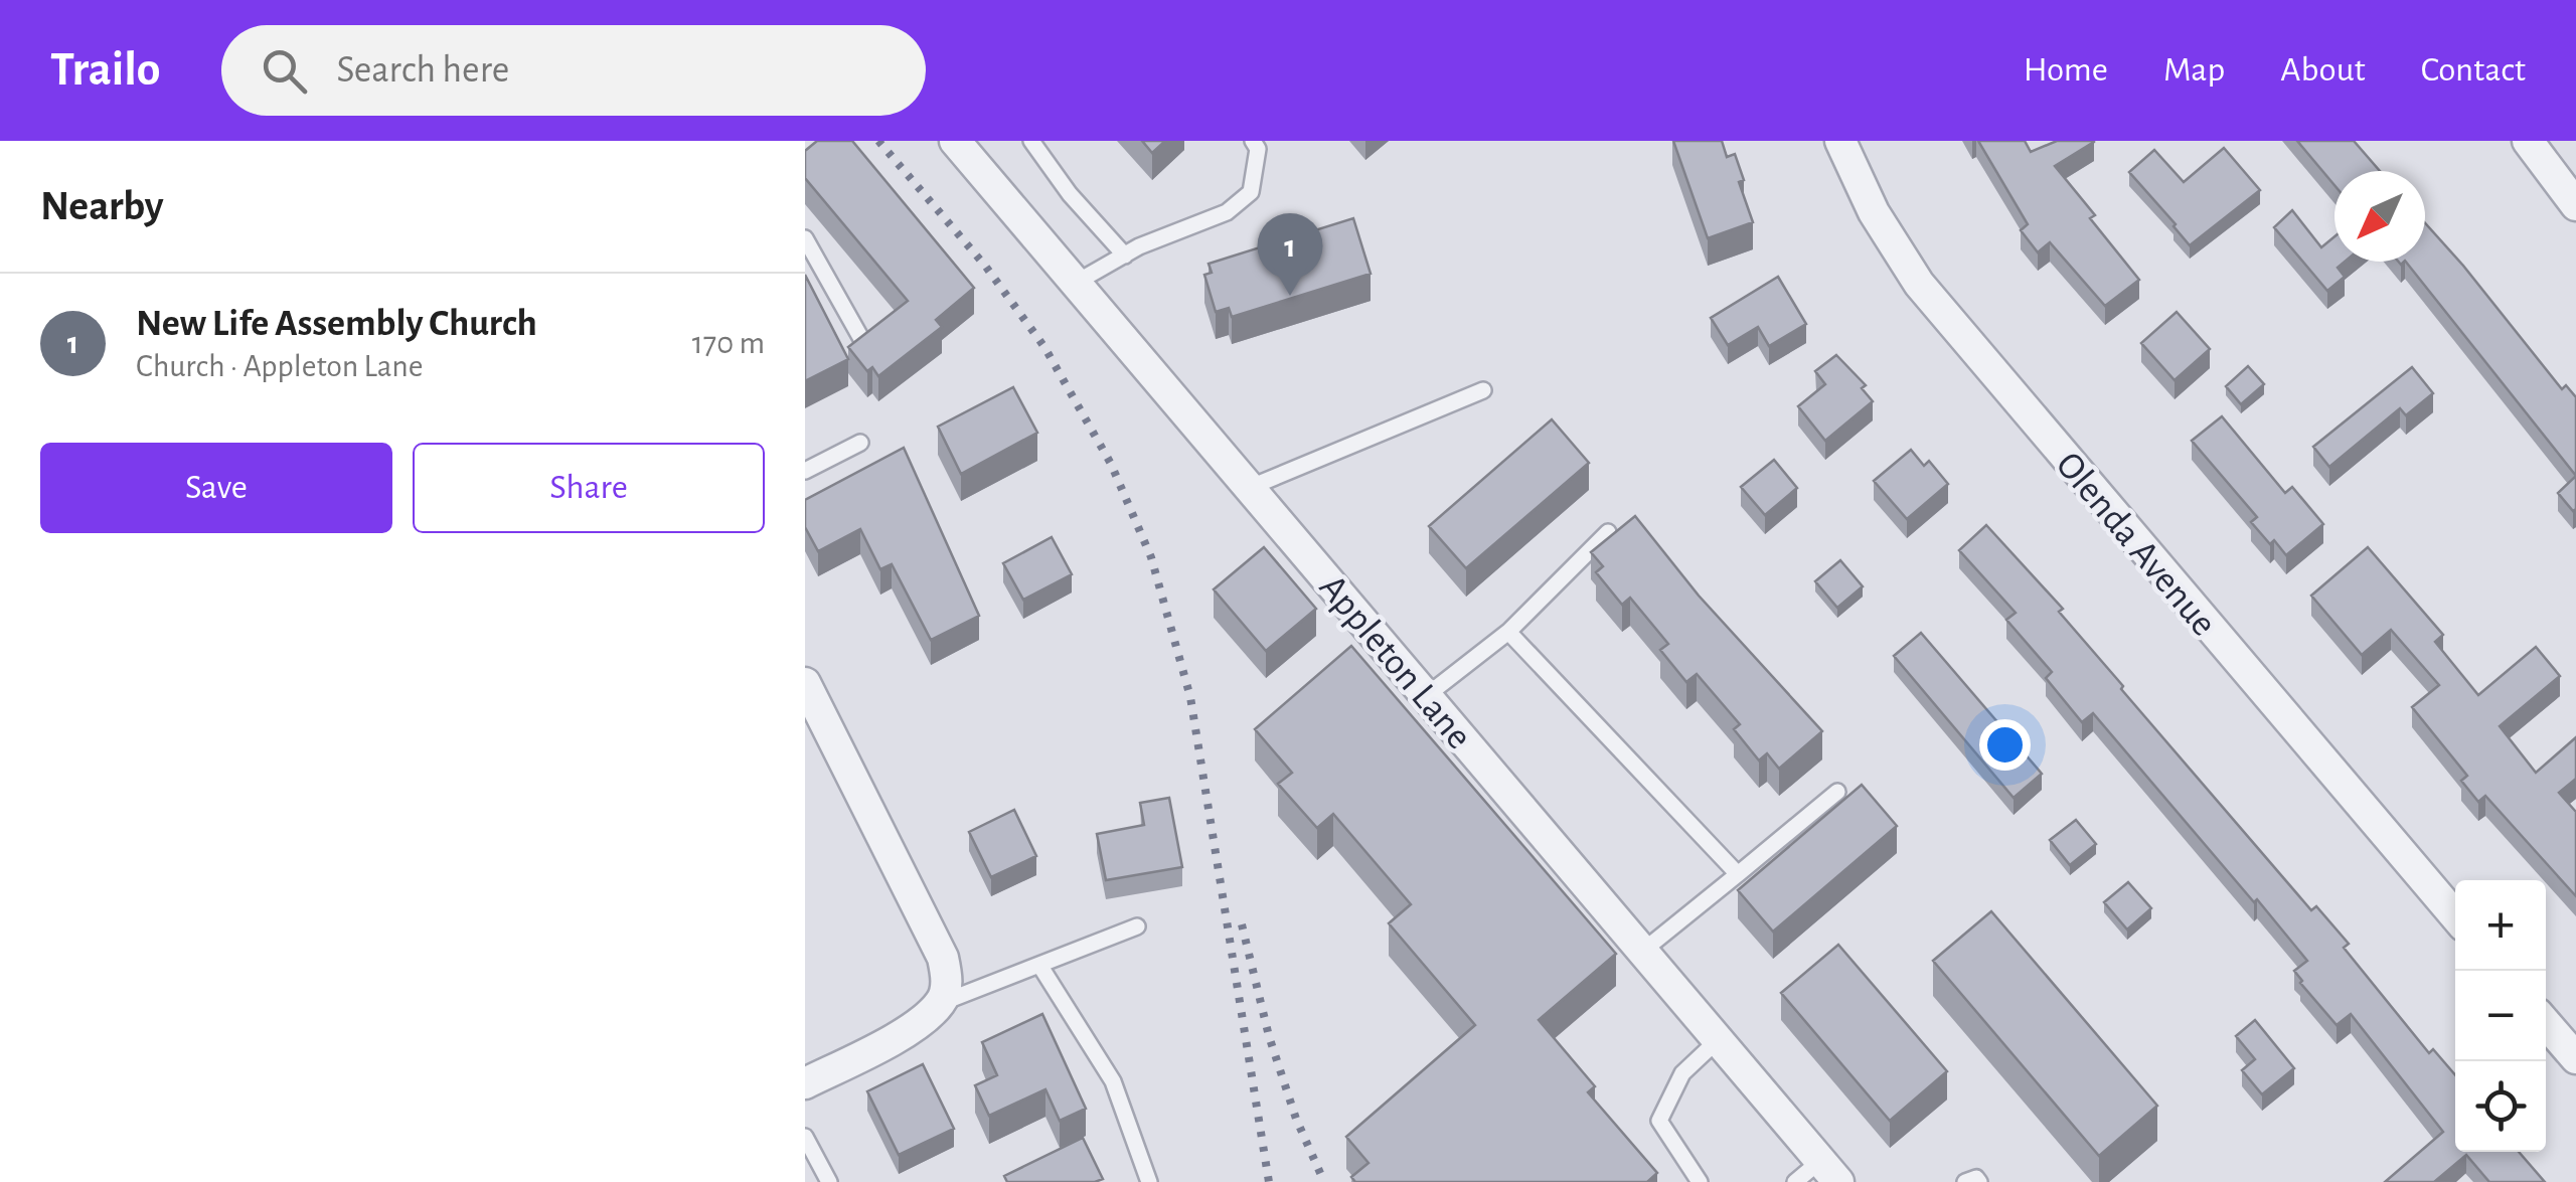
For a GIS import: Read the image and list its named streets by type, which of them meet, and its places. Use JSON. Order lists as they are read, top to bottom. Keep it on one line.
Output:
{"streets":{"street":["Olenda Avenue","Appleton Lane"]},"north":"bottom left","page":{"header":"Trailo","search":"Search here","nav":["Home","Map","About","Contact"],"heading":"Nearby","pins":"1","list":[{"mark":"1","name":"New Life Assembly Church","note":"Church · Appleton Lane","value":"170 m"}],"buttons":["Save","Share"],"map_buttons":["+","−"]}}
